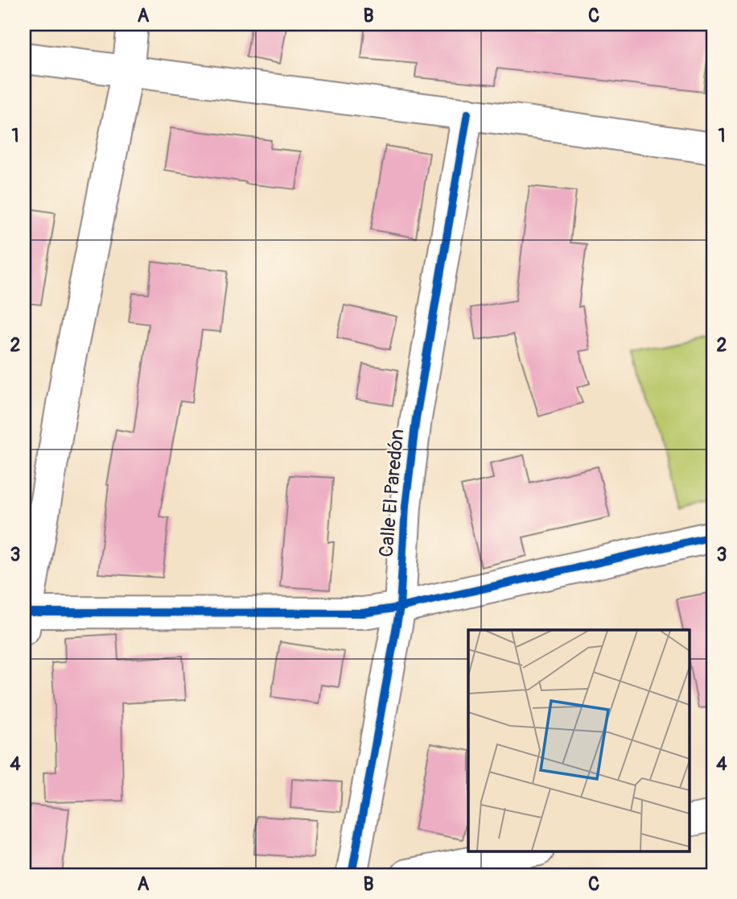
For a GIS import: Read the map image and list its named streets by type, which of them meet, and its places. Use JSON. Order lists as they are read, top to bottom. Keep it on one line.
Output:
{"streets":{"street":["Calle El Paredón"]},"grid":{"columns":["A","B","C"],"rows":["1","2","3","4"]}}
